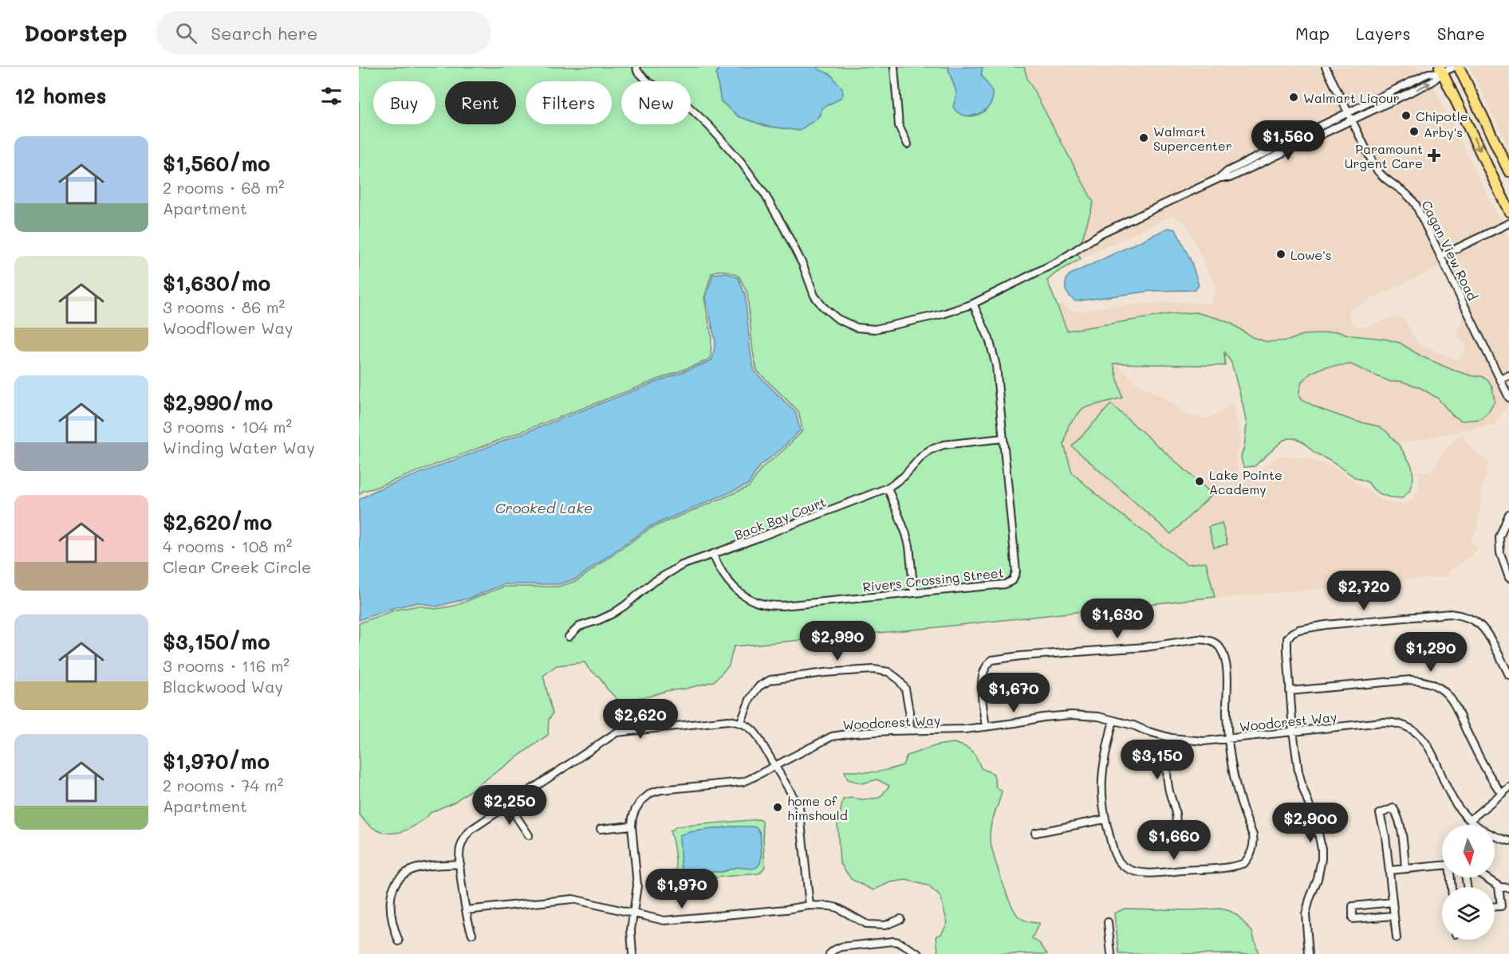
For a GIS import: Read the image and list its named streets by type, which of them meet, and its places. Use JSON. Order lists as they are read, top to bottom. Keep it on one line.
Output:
{"streets":{"street":["Cagan View Road","Back Bay Court","Rivers Crossing Street","Woodcrest Way"]},"crossings":[["Back Bay Court","Rivers Crossing Street"]],"water":["Crooked Lake"],"places":{"other":["Walmart Liqour","Chipotle","Arby's","Walmart Supercenter","Lowe's","Lake Pointe Academy","home of himshould"],"health":["Paramount Urgent Care"]},"north":"bottom","page":{"header":"Doorstep","search":"Search here","nav":["Map","Layers","Share"],"heading":"12 homes","chip":["Buy","Rent","Filters","New"],"price":["$1,560","$2,720","$1,630","$2,990","$1,290","$1,670","$2,620","$3,150","$2,250","$2,900","$1,660","$1,970"],"list":[{"name":"$1,560/mo","note":"2 rooms · 68 m² · Apartment"},{"name":"$1,630/mo","note":"3 rooms · 86 m² · Woodflower Way"},{"name":"$2,990/mo","note":"3 rooms · 104 m² · Winding Water Way"},{"name":"$2,620/mo","note":"4 rooms · 108 m² · Clear Creek Circle"},{"name":"$3,150/mo","note":"3 rooms · 116 m² · Blackwood Way"},{"name":"$1,970/mo","note":"2 rooms · 74 m² · Apartment"}]}}
